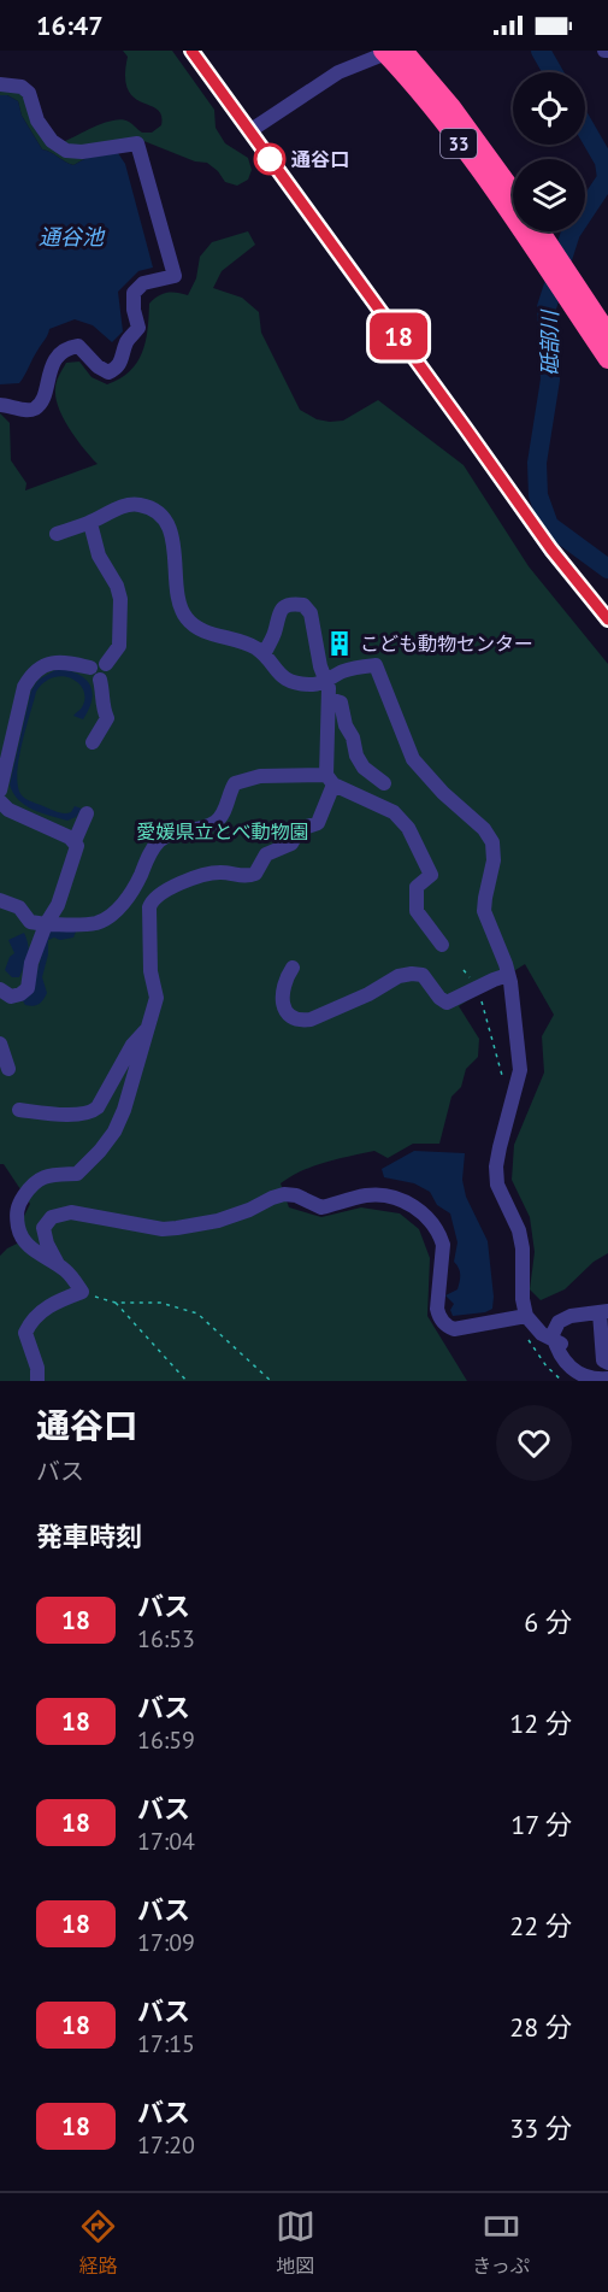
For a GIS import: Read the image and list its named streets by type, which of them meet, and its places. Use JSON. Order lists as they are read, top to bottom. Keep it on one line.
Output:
{"streets":{"highway":["33"]},"water":["通谷池","砥部川"],"parks":["愛媛県立とべ動物園"],"places":{"other":["通谷口"],"building":["こども動物センター"]},"lines":["bus line 18"],"page":{"status":"16:47","on_map":"18","heading":[["通谷口","バス"],"発車時刻"],"list":[{"mark":"18","name":"バス","note":"16:53","value":"6 分"},{"mark":"18","name":"バス","note":"16:59","value":"12 分"},{"mark":"18","name":"バス","note":"17:04","value":"17 分"},{"mark":"18","name":"バス","note":"17:09","value":"22 分"},{"mark":"18","name":"バス","note":"17:15","value":"28 分"},{"mark":"18","name":"バス","note":"17:20","value":"33 分"}],"tabs":["経路","地図","きっぷ"]}}
